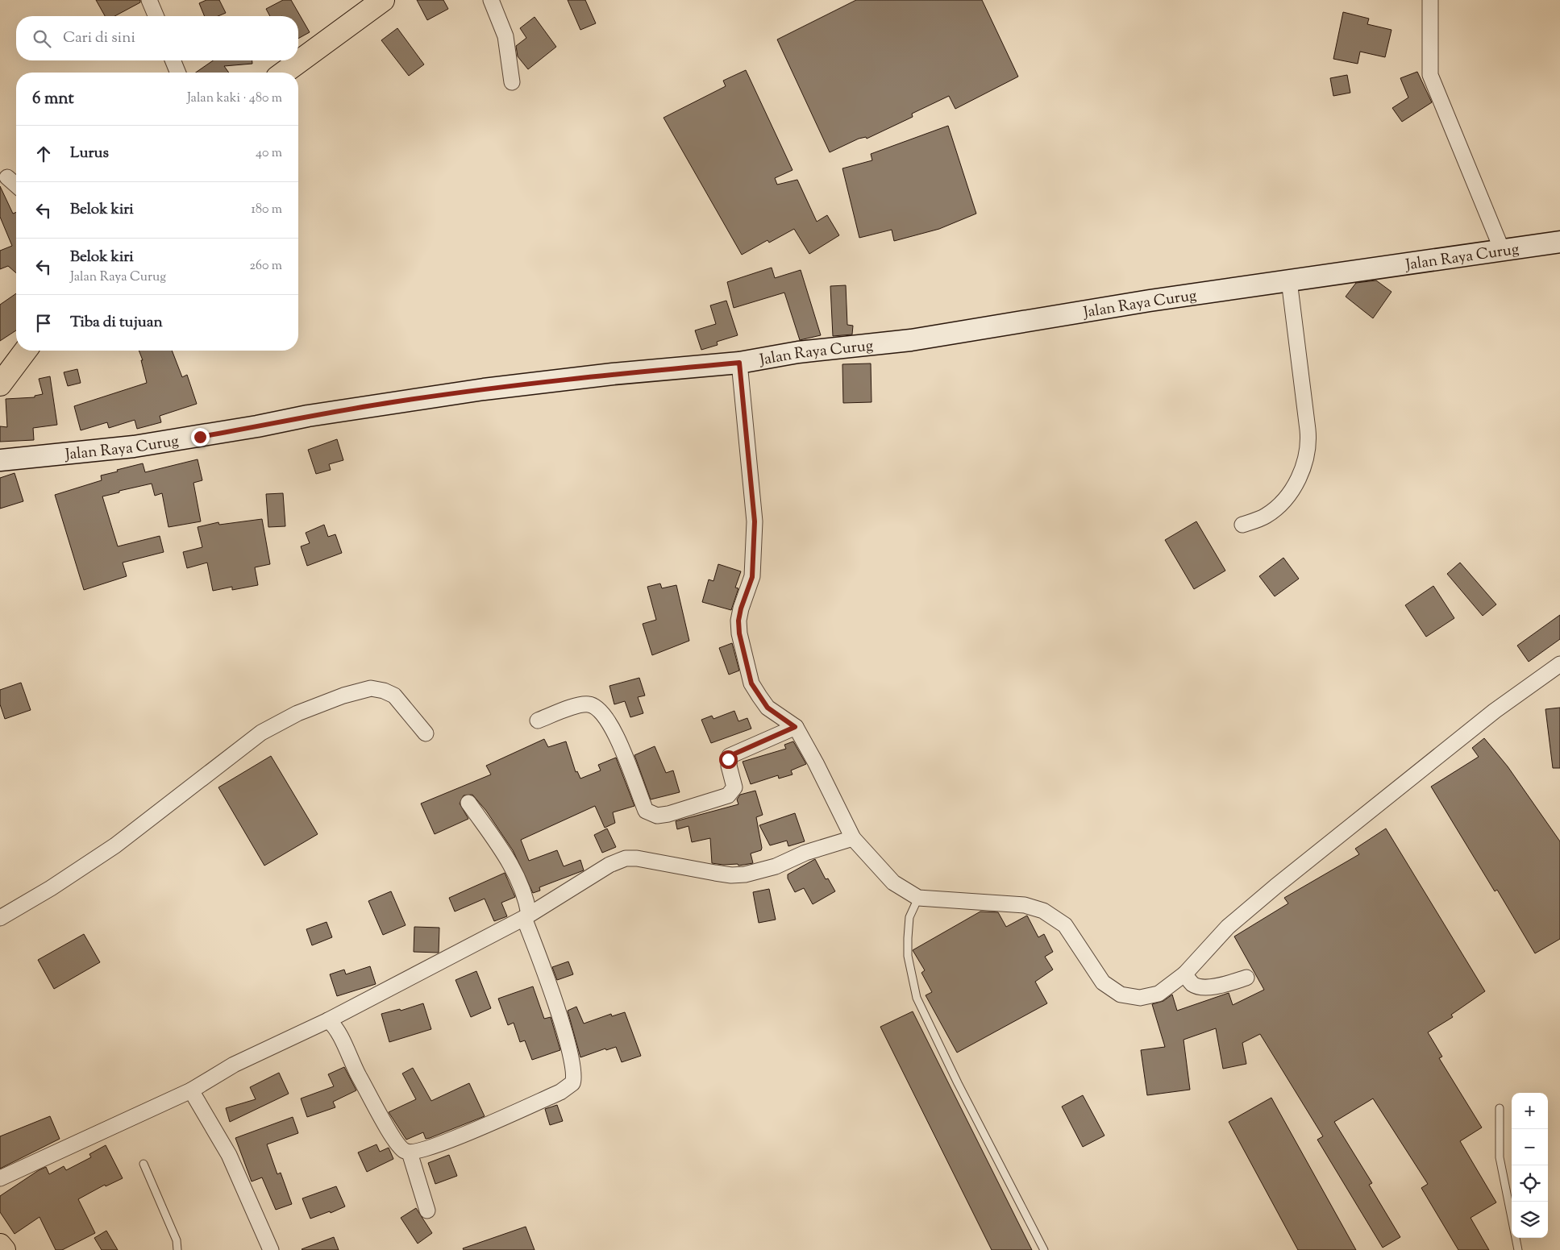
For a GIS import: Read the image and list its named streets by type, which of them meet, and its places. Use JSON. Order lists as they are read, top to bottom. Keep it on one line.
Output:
{"streets":{"street":["Jalan Raya Curug"]},"page":{"search":"Cari di sini","heading":["6 mnt","Jalan kaki · 480 m"],"list":[["Lurus","40 m"],["Belok kiri","180 m"],["Belok kiri","Jalan Raya Curug","260 m"],"Tiba di tujuan"],"map_buttons":["+","−"]}}
